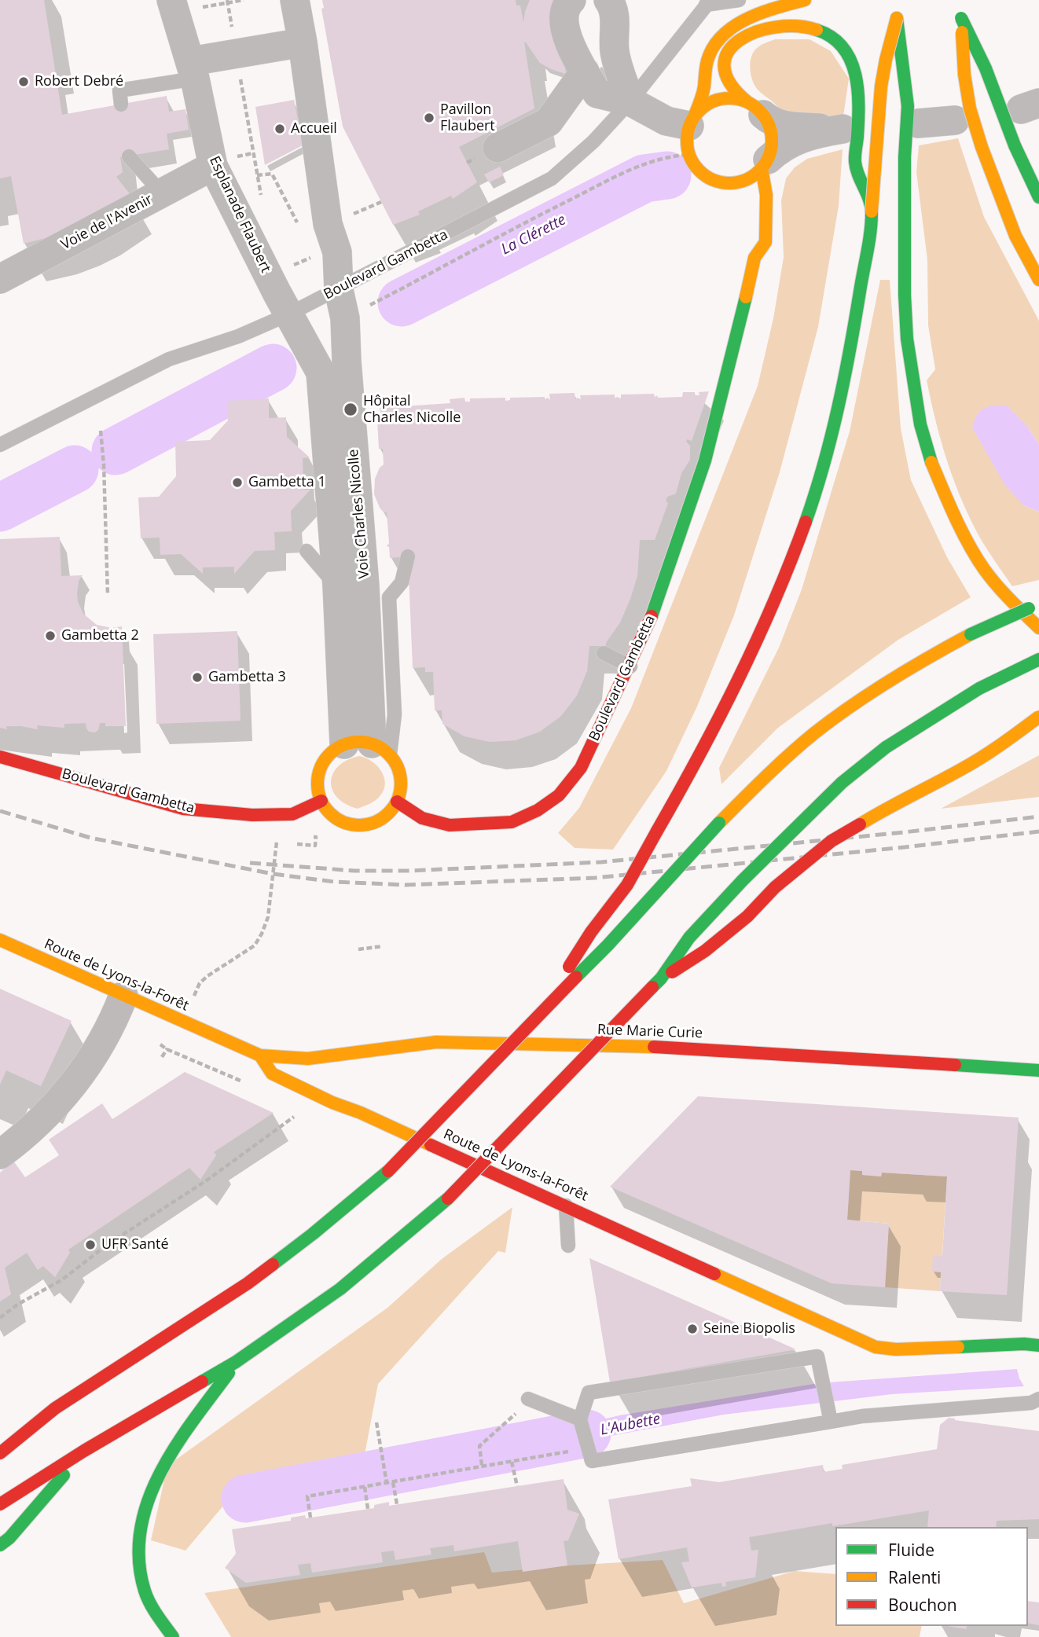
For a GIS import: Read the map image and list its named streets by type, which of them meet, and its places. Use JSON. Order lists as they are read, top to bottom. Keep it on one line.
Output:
{"streets":{"main road":["Boulevard Gambetta","Route de Lyons-la-Forêt","Rue Marie Curie"],"street":["Esplanade Flaubert","Voie de l'Avenir","Voie Charles Nicolle"]},"crossings":[["Esplanade Flaubert","Voie de l'Avenir"],["Esplanade Flaubert","Boulevard Gambetta"],["Esplanade Flaubert","Voie Charles Nicolle"],["Boulevard Gambetta","Voie Charles Nicolle"],["Route de Lyons-la-Forêt","Rue Marie Curie"]],"water":["La Clérette","L'Aubette"],"places":["Robert Debré","Pavillon Flaubert","Accueil","Hôpital Charles Nicolle","Gambetta 1","Gambetta 2","Gambetta 3","UFR Santé","Seine Biopolis"],"legend":["Fluide","Ralenti","Bouchon"]}
